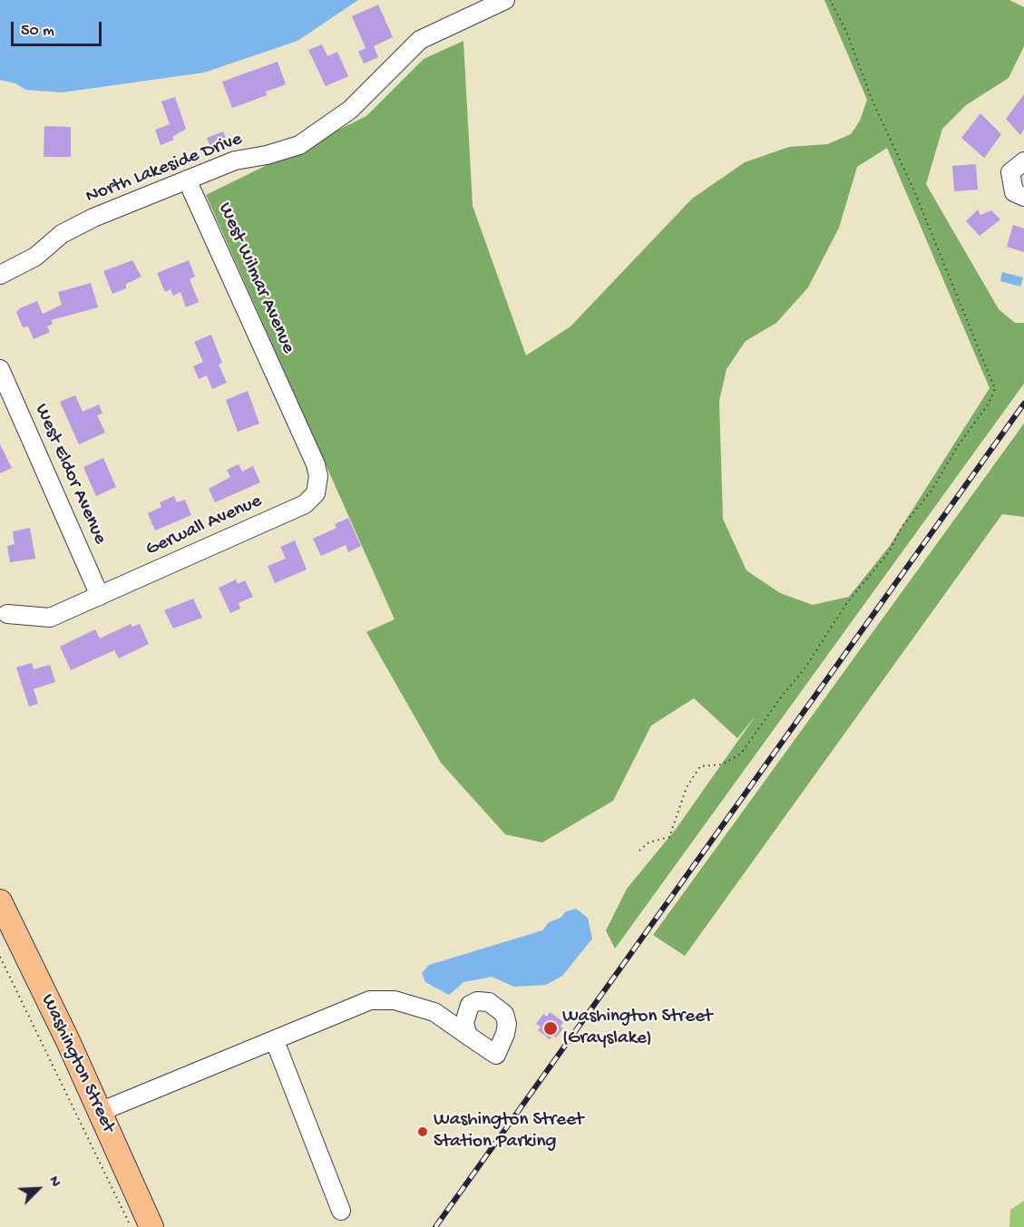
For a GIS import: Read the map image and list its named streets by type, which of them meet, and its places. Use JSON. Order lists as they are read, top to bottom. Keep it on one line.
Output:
{"streets":{"main road":["Washington Street"],"street":["North Lakeside Drive","West Wilmar Avenue","West Eldor Avenue","Gerwall Avenue"]},"crossings":[["North Lakeside Drive","West Wilmar Avenue"],["West Wilmar Avenue","Gerwall Avenue"],["West Eldor Avenue","Gerwall Avenue"]],"places":["Washington Street (Grayslake)","Washington Street Station Parking"],"scale_bar":"50 m","north":"top right"}
